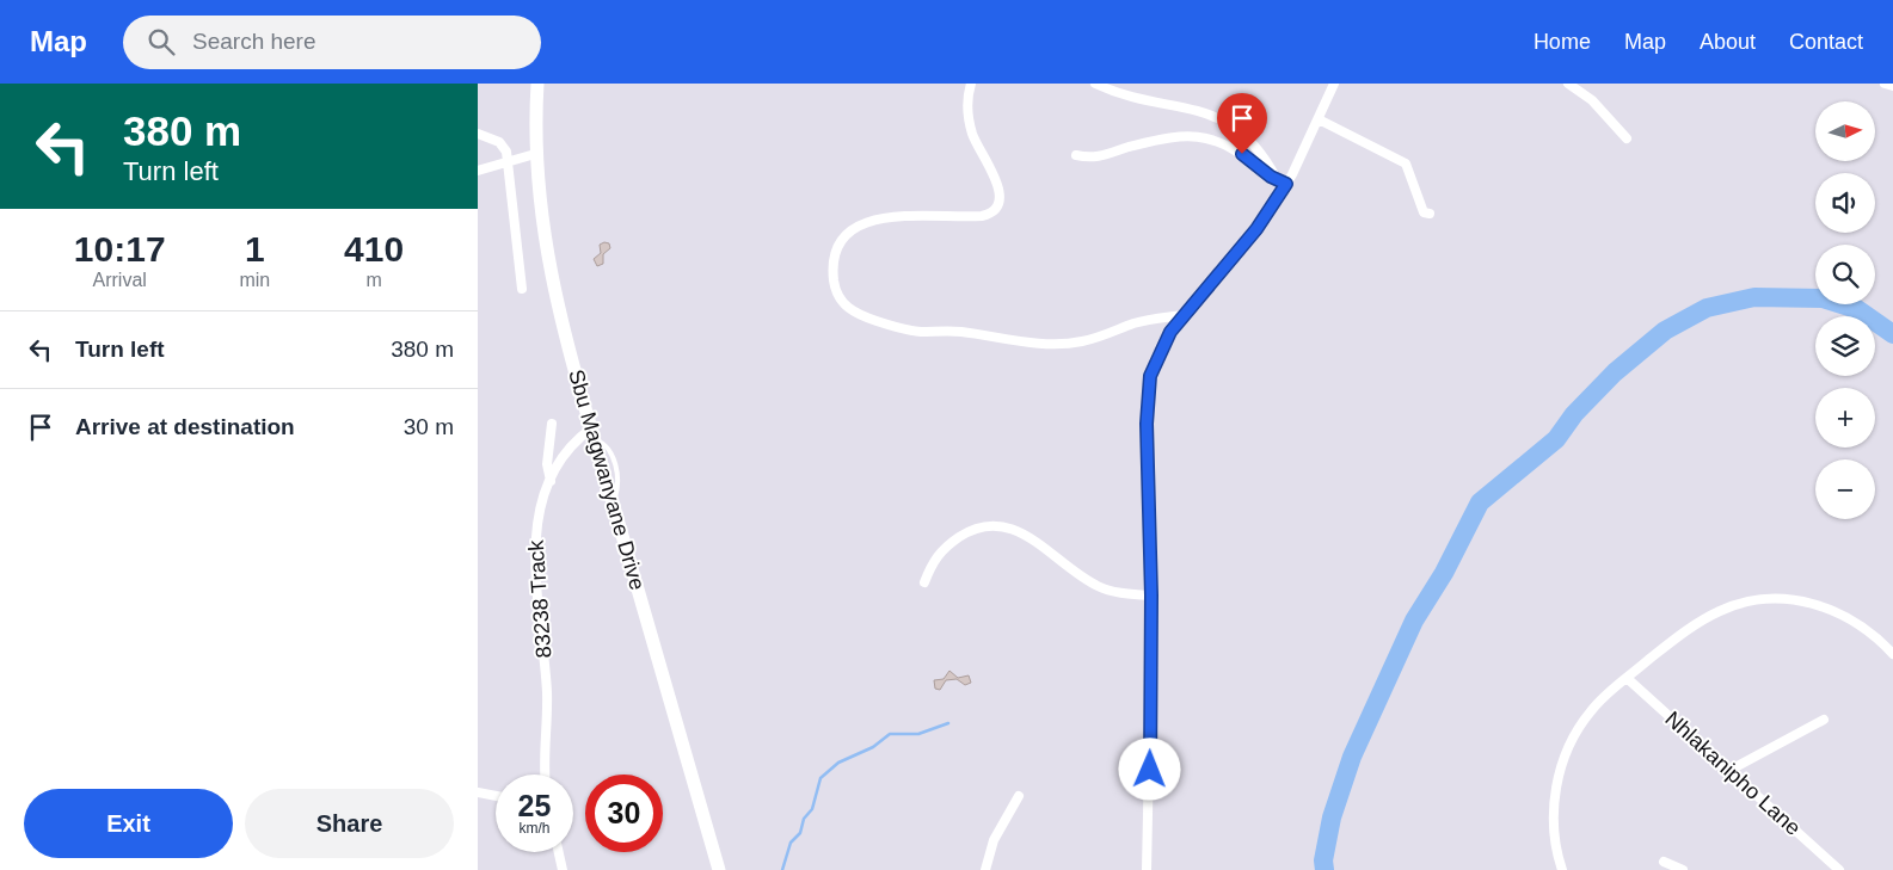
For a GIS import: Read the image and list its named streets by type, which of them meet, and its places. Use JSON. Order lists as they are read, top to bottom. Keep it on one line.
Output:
{"streets":{"main road":["Sbu Magwanyane Drive"],"street":["83238 Track","Nhlakanipho Lane"]},"crossings":[["Sbu Magwanyane Drive","83238 Track"]],"north":"right","page":{"header":"Map","search":"Search here","nav":["Home","Map","About","Contact"],"turn":["380 m","Turn left"],"map_buttons":["+","−"],"eta":["10:17","Arrival","1","min","410","m"],"list":[{"name":"Turn left","value":"380 m"},{"name":"Arrive at destination","value":"30 m"}],"speed":"25 km/h","limit":"30","buttons":["Exit","Share"]}}
